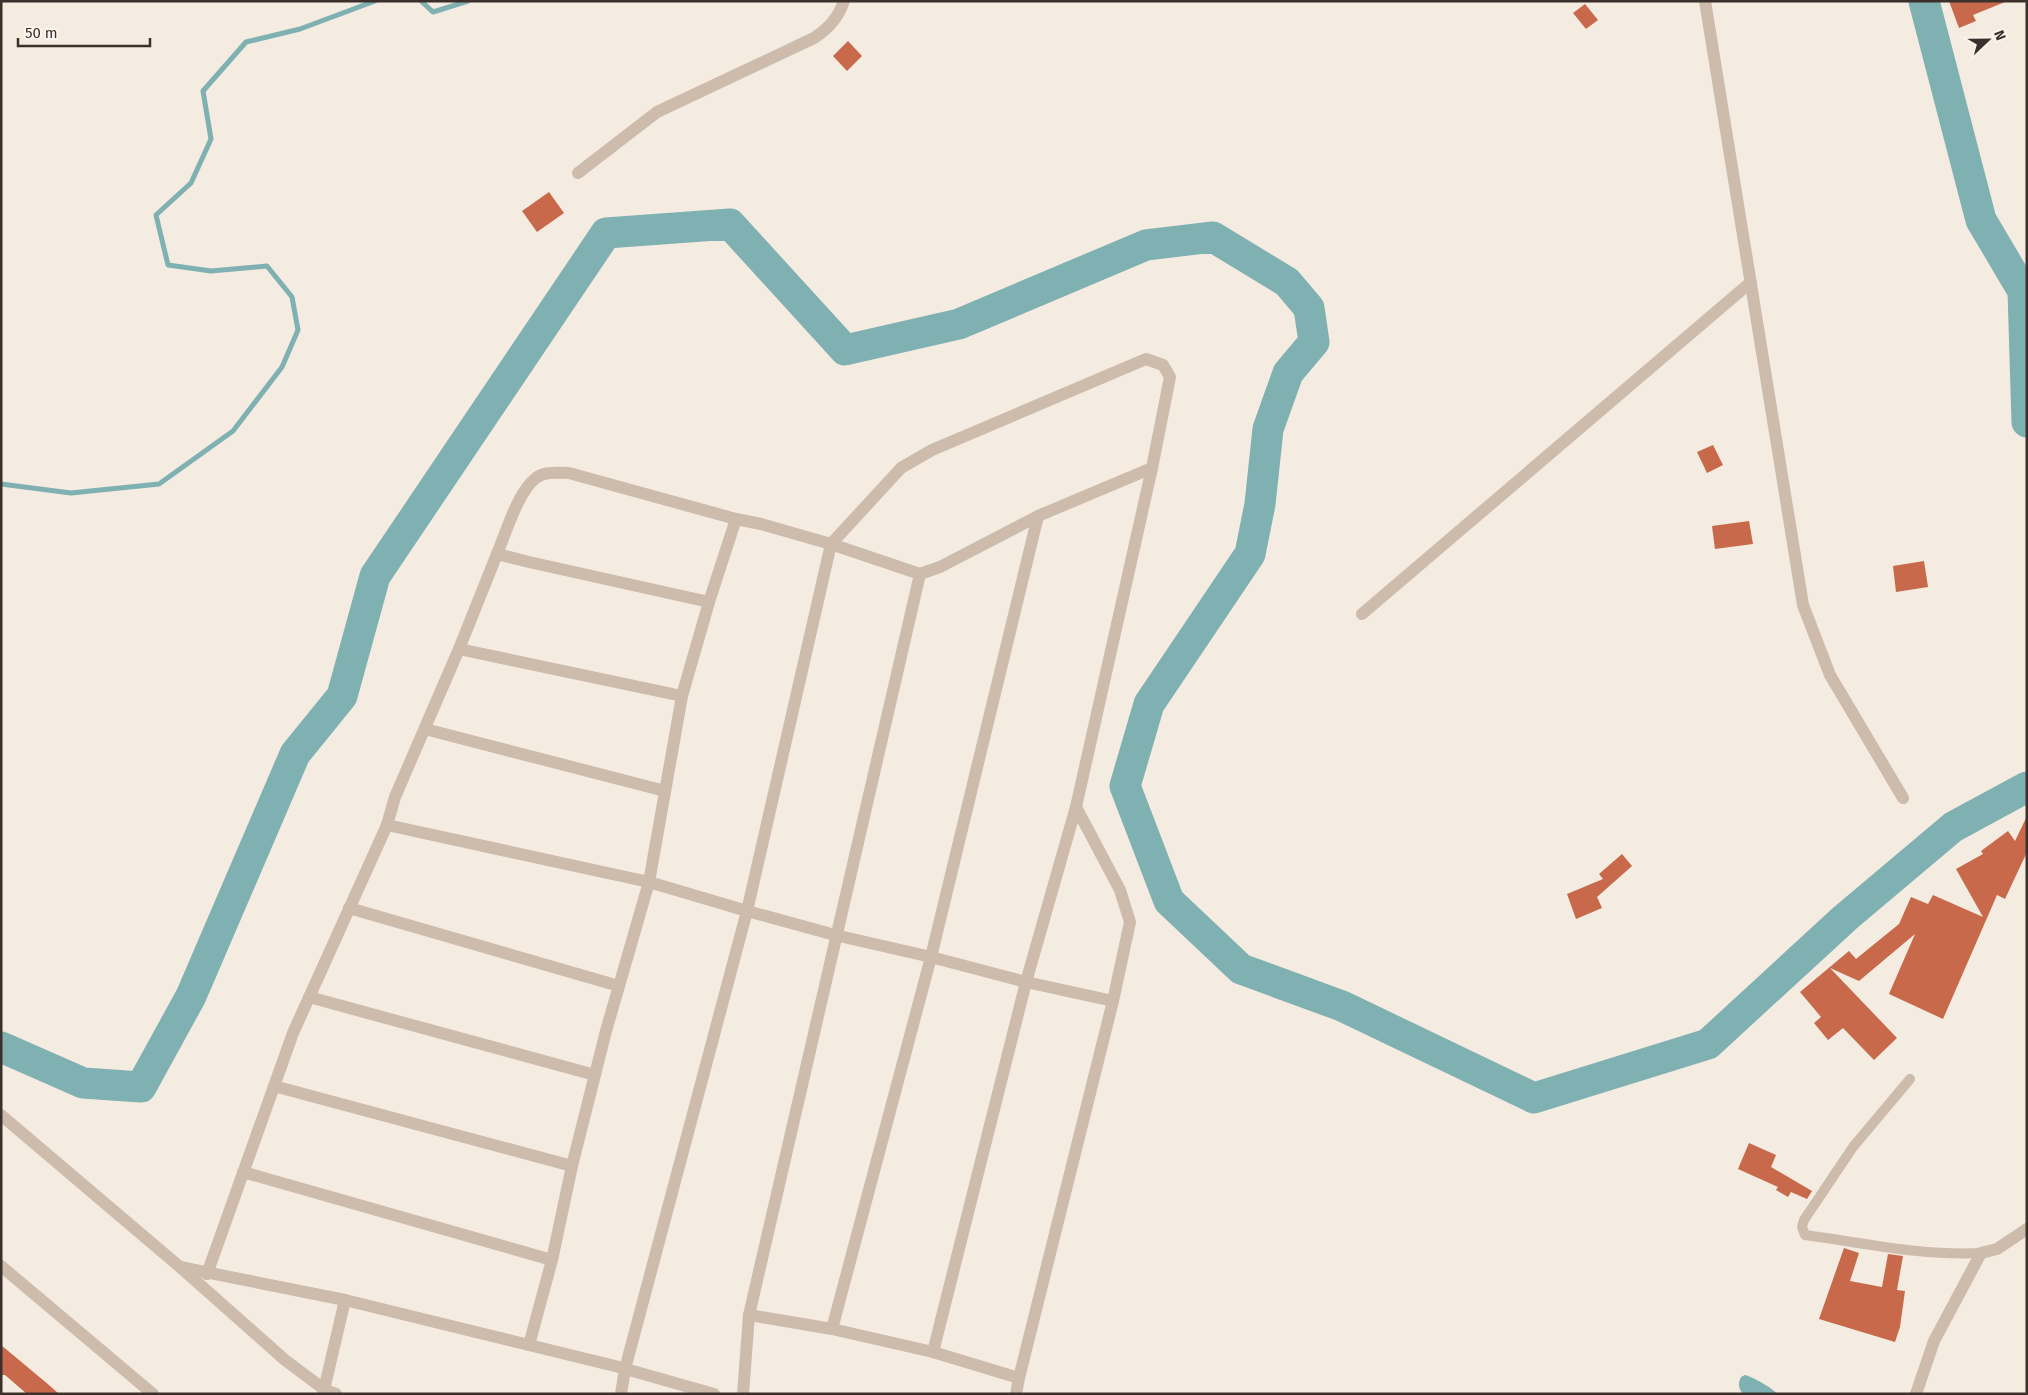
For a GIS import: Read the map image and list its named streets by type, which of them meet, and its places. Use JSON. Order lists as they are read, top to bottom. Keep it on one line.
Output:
{"scale_bar":"50 m","north":"right"}
